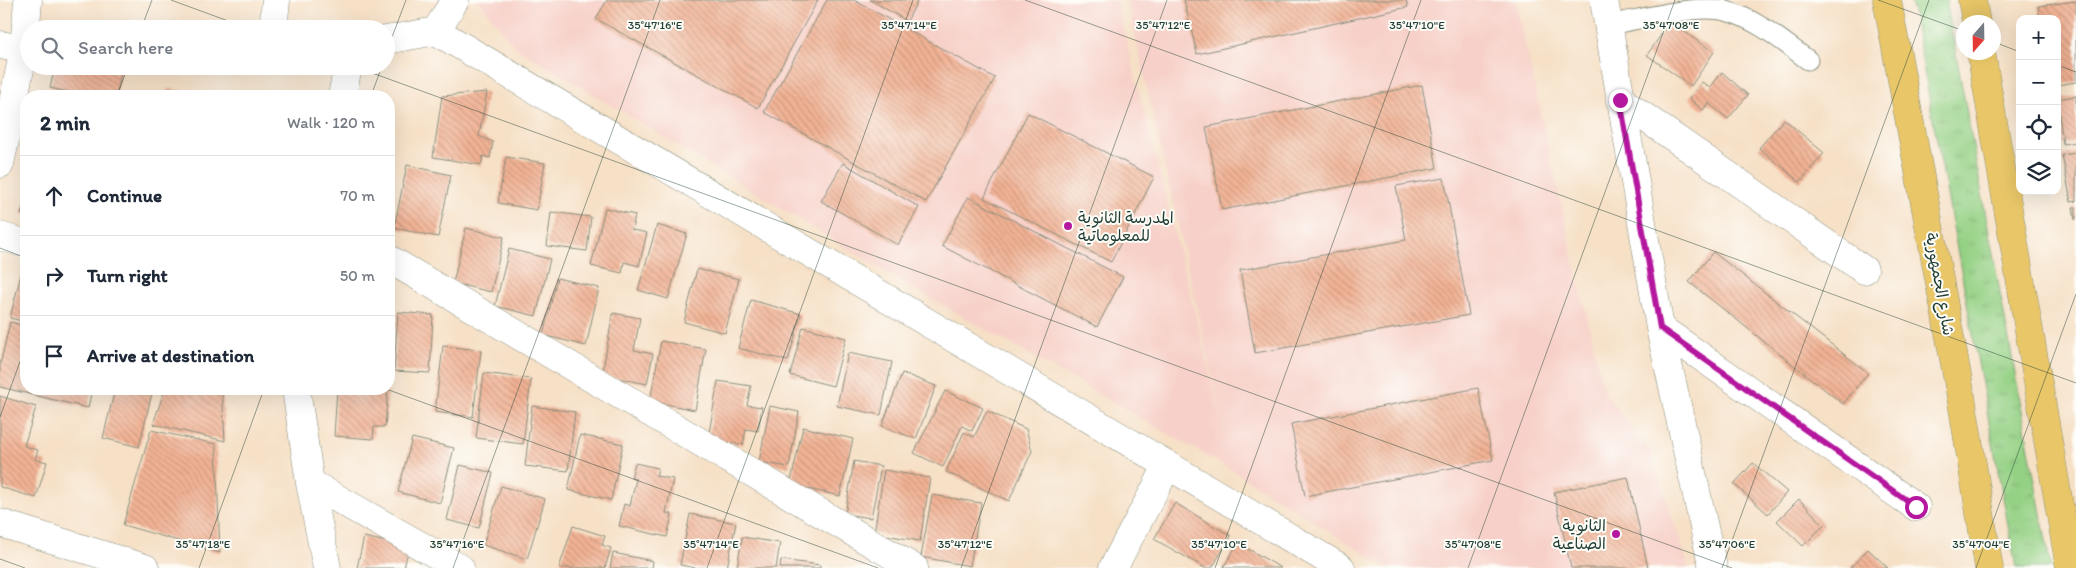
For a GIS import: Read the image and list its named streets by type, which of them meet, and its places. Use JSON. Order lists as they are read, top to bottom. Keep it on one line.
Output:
{"streets":{"main road":["شارع الجمهورية"]},"places":["المدرسة الثانوية للمعلوماتية","الثانوية الصناعية"],"north":"bottom","page":{"map_buttons":["+","−"],"search":"Search here","heading":["2 min","Walk · 120 m"],"list":[["Continue","70 m"],["Turn right","50 m"],"Arrive at destination"]},"coordinates":["35°47'16\"E","35°47'14\"E","35°47'12\"E","35°47'10\"E","35°47'08\"E","35°47'18\"E","35°47'06\"E","35°47'04\"E"]}
